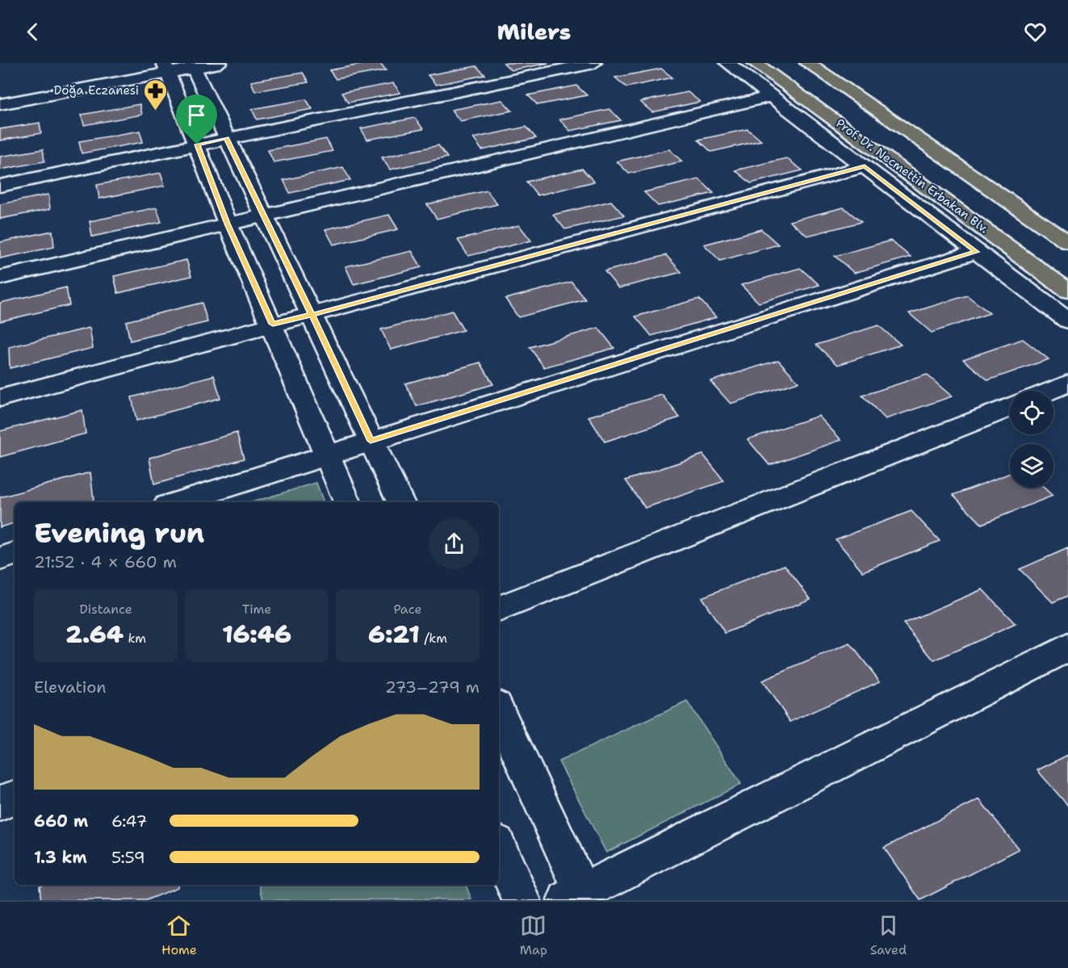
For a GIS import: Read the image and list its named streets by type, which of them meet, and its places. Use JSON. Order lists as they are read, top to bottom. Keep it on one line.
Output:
{"streets":{"main road":["Prof. Dr. Necmettin Erbakan Blv."]},"places":{"pharmacy":["Doğa Eczanesi"]},"page":{"header":"Milers","heading":["Evening run","21:52 · 4 × 660 m"],"stats":[["Distance","2.64 km"],["Time","16:46"],["Pace","6:21 /km"]],"chart":["Elevation","273–279 m"],"list":[{"name":"660 m","note":"6:47"},{"name":"1.3 km","note":"5:59"}],"tabs":["Home","Map","Saved"]}}
